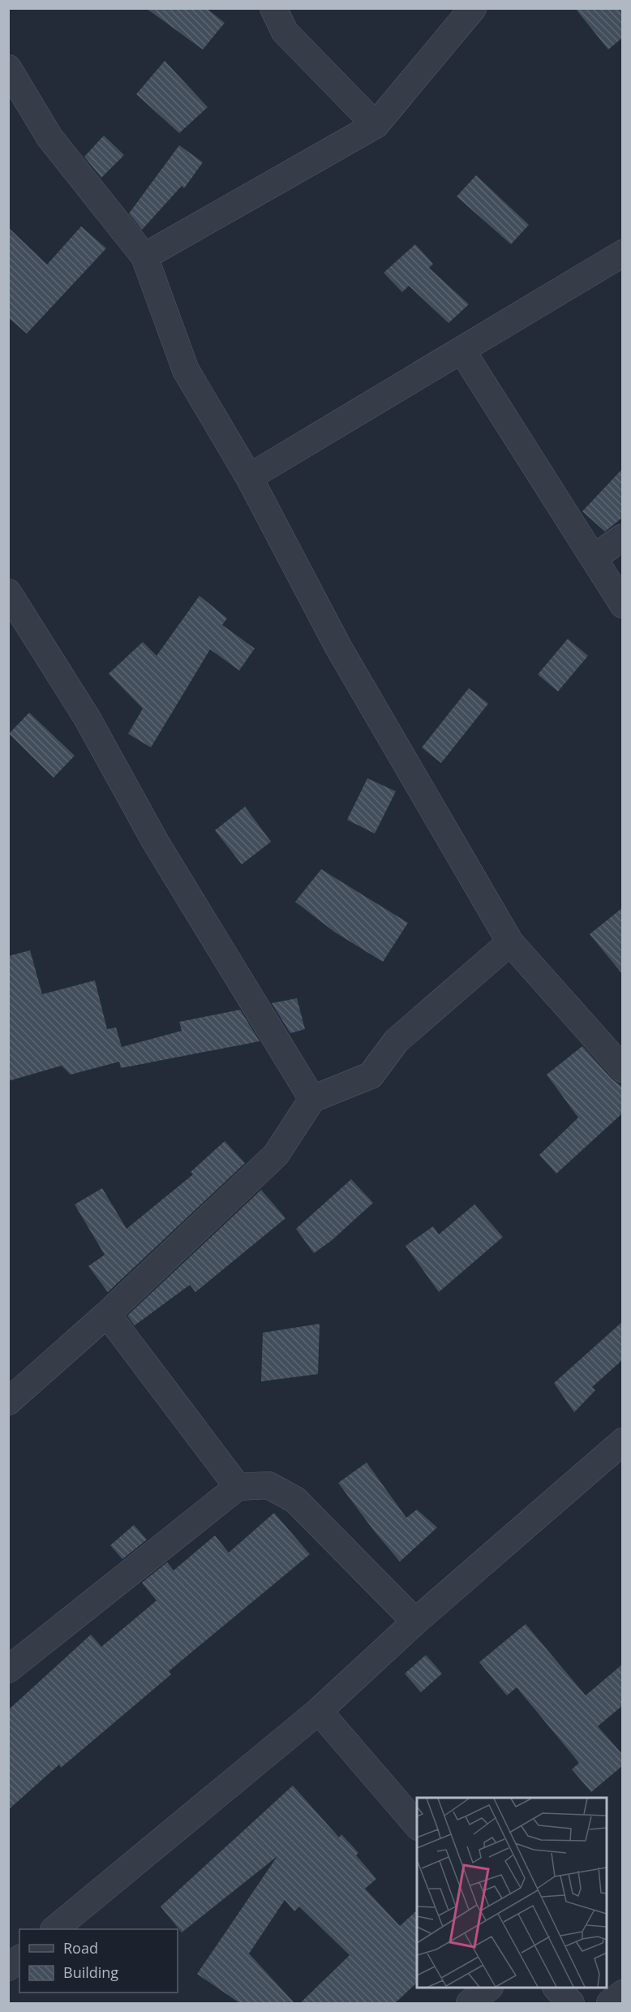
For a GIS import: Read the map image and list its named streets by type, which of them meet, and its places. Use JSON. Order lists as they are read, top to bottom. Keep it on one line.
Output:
{"legend":["Road","Building"]}
